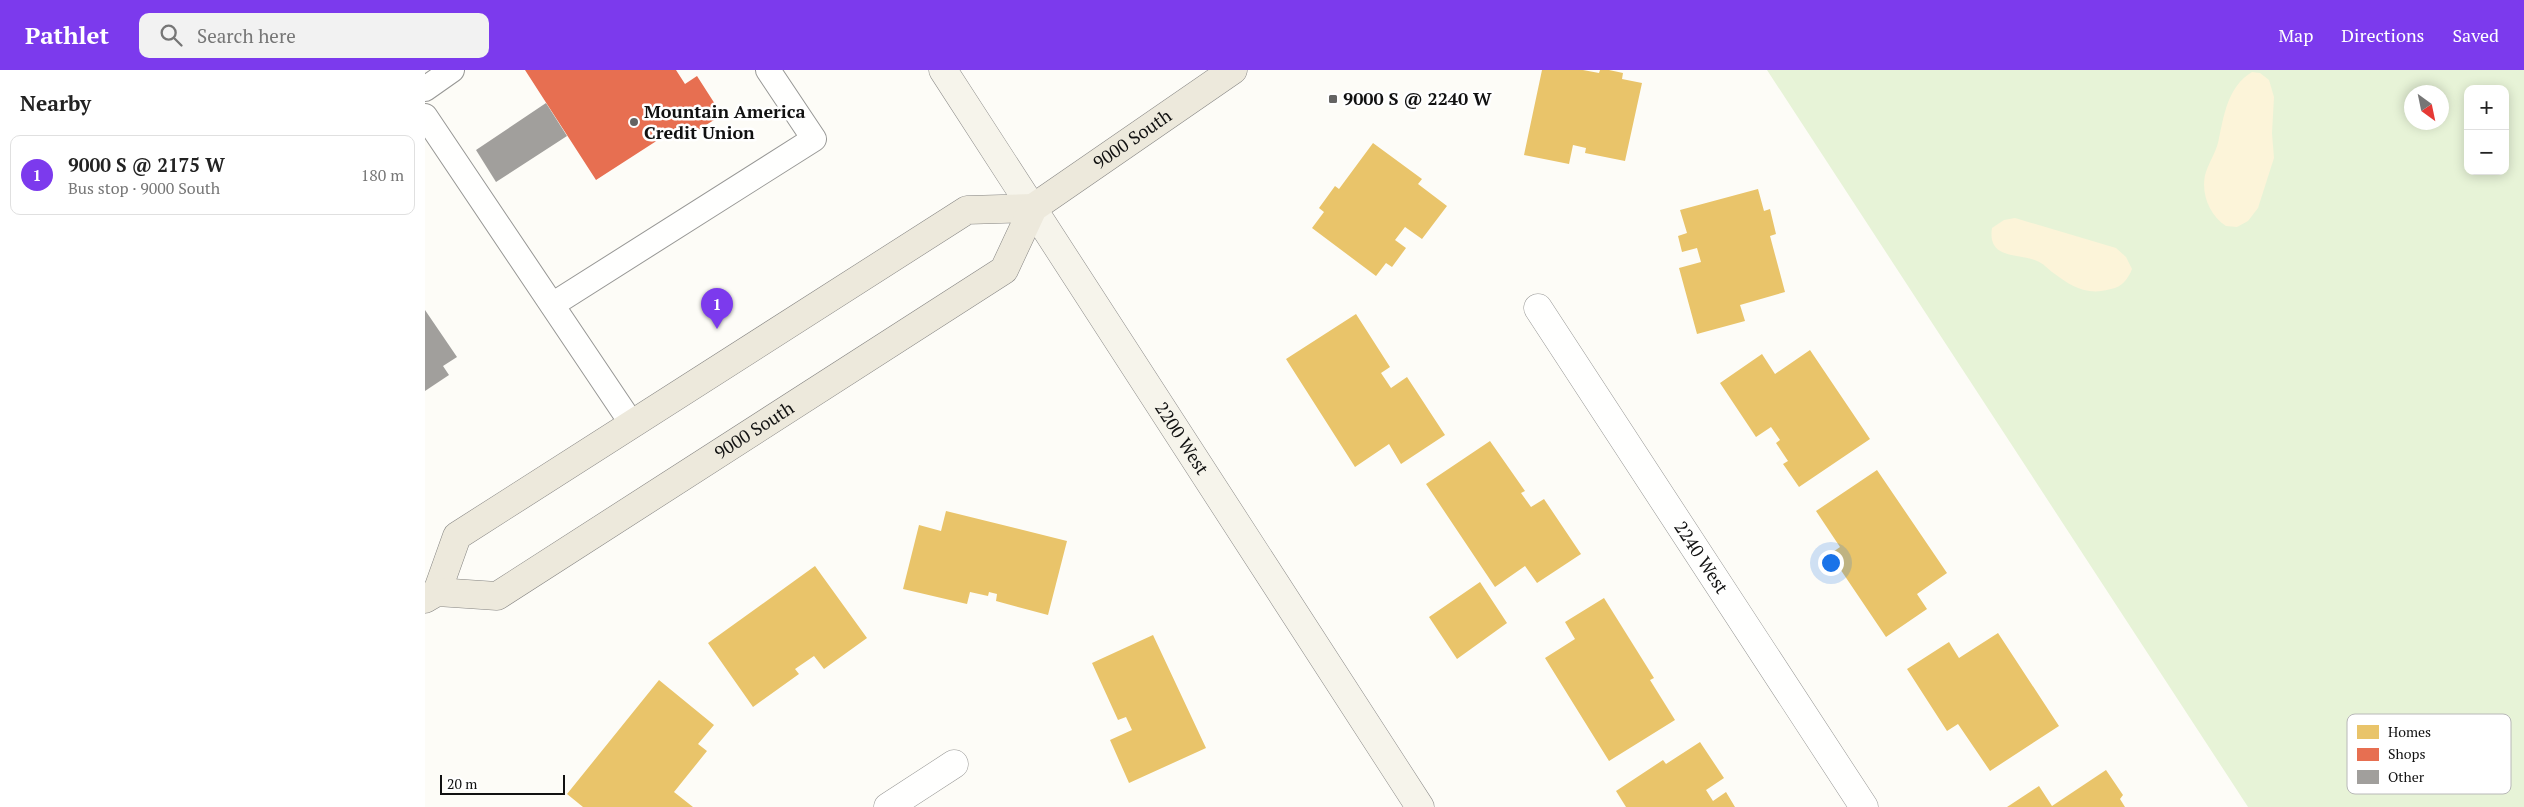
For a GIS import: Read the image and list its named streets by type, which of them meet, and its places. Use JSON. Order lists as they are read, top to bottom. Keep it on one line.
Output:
{"streets":{"main road":["9000 South"],"street":["2200 West","2240 West"]},"crossings":[["9000 South","2200 West"]],"places":{"transit":["9000 S @ 2240 W"],"other":["Mountain America Credit Union"]},"legend":["Homes","Shops","Other"],"scale_bar":"20 m","north":"bottom right","page":{"header":"Pathlet","search":"Search here","nav":["Map","Directions","Saved"],"heading":"Nearby","map_buttons":["+","−"],"list":[{"mark":"1","name":"9000 S @ 2175 W","note":"Bus stop · 9000 South","value":"180 m"}],"pins":"1","scale":"20 m"}}
